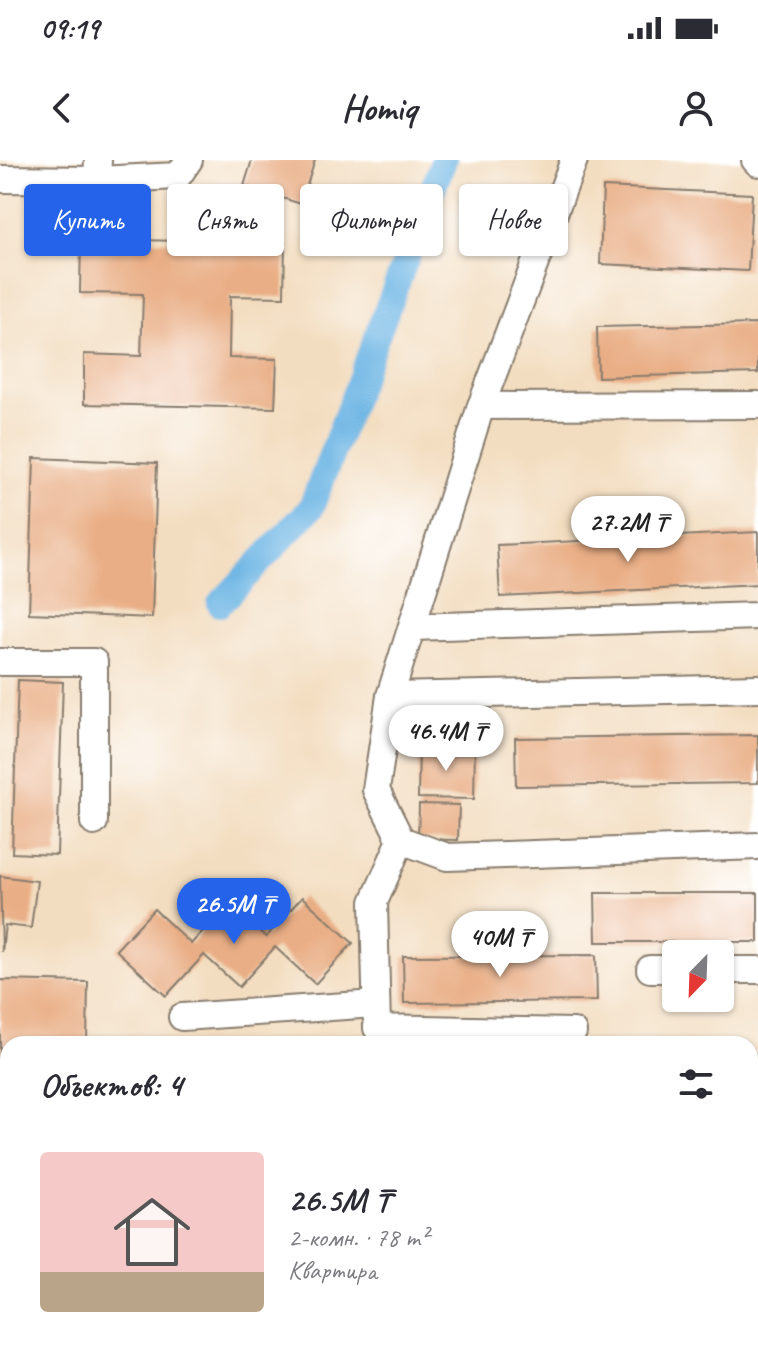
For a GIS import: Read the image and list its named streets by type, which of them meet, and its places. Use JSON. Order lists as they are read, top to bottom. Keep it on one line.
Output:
{"north":"bottom left","page":{"status":"09:19","header":"Homiq","chip":["Купить","Снять","Фильтры","Новое"],"price":["27.2M ₸","46.4M ₸","26.5M ₸","40M ₸"],"heading":"Объектов: 4","list":[{"name":"26.5M ₸","note":"2-комн. · 78 m² · Квартира"}]}}
